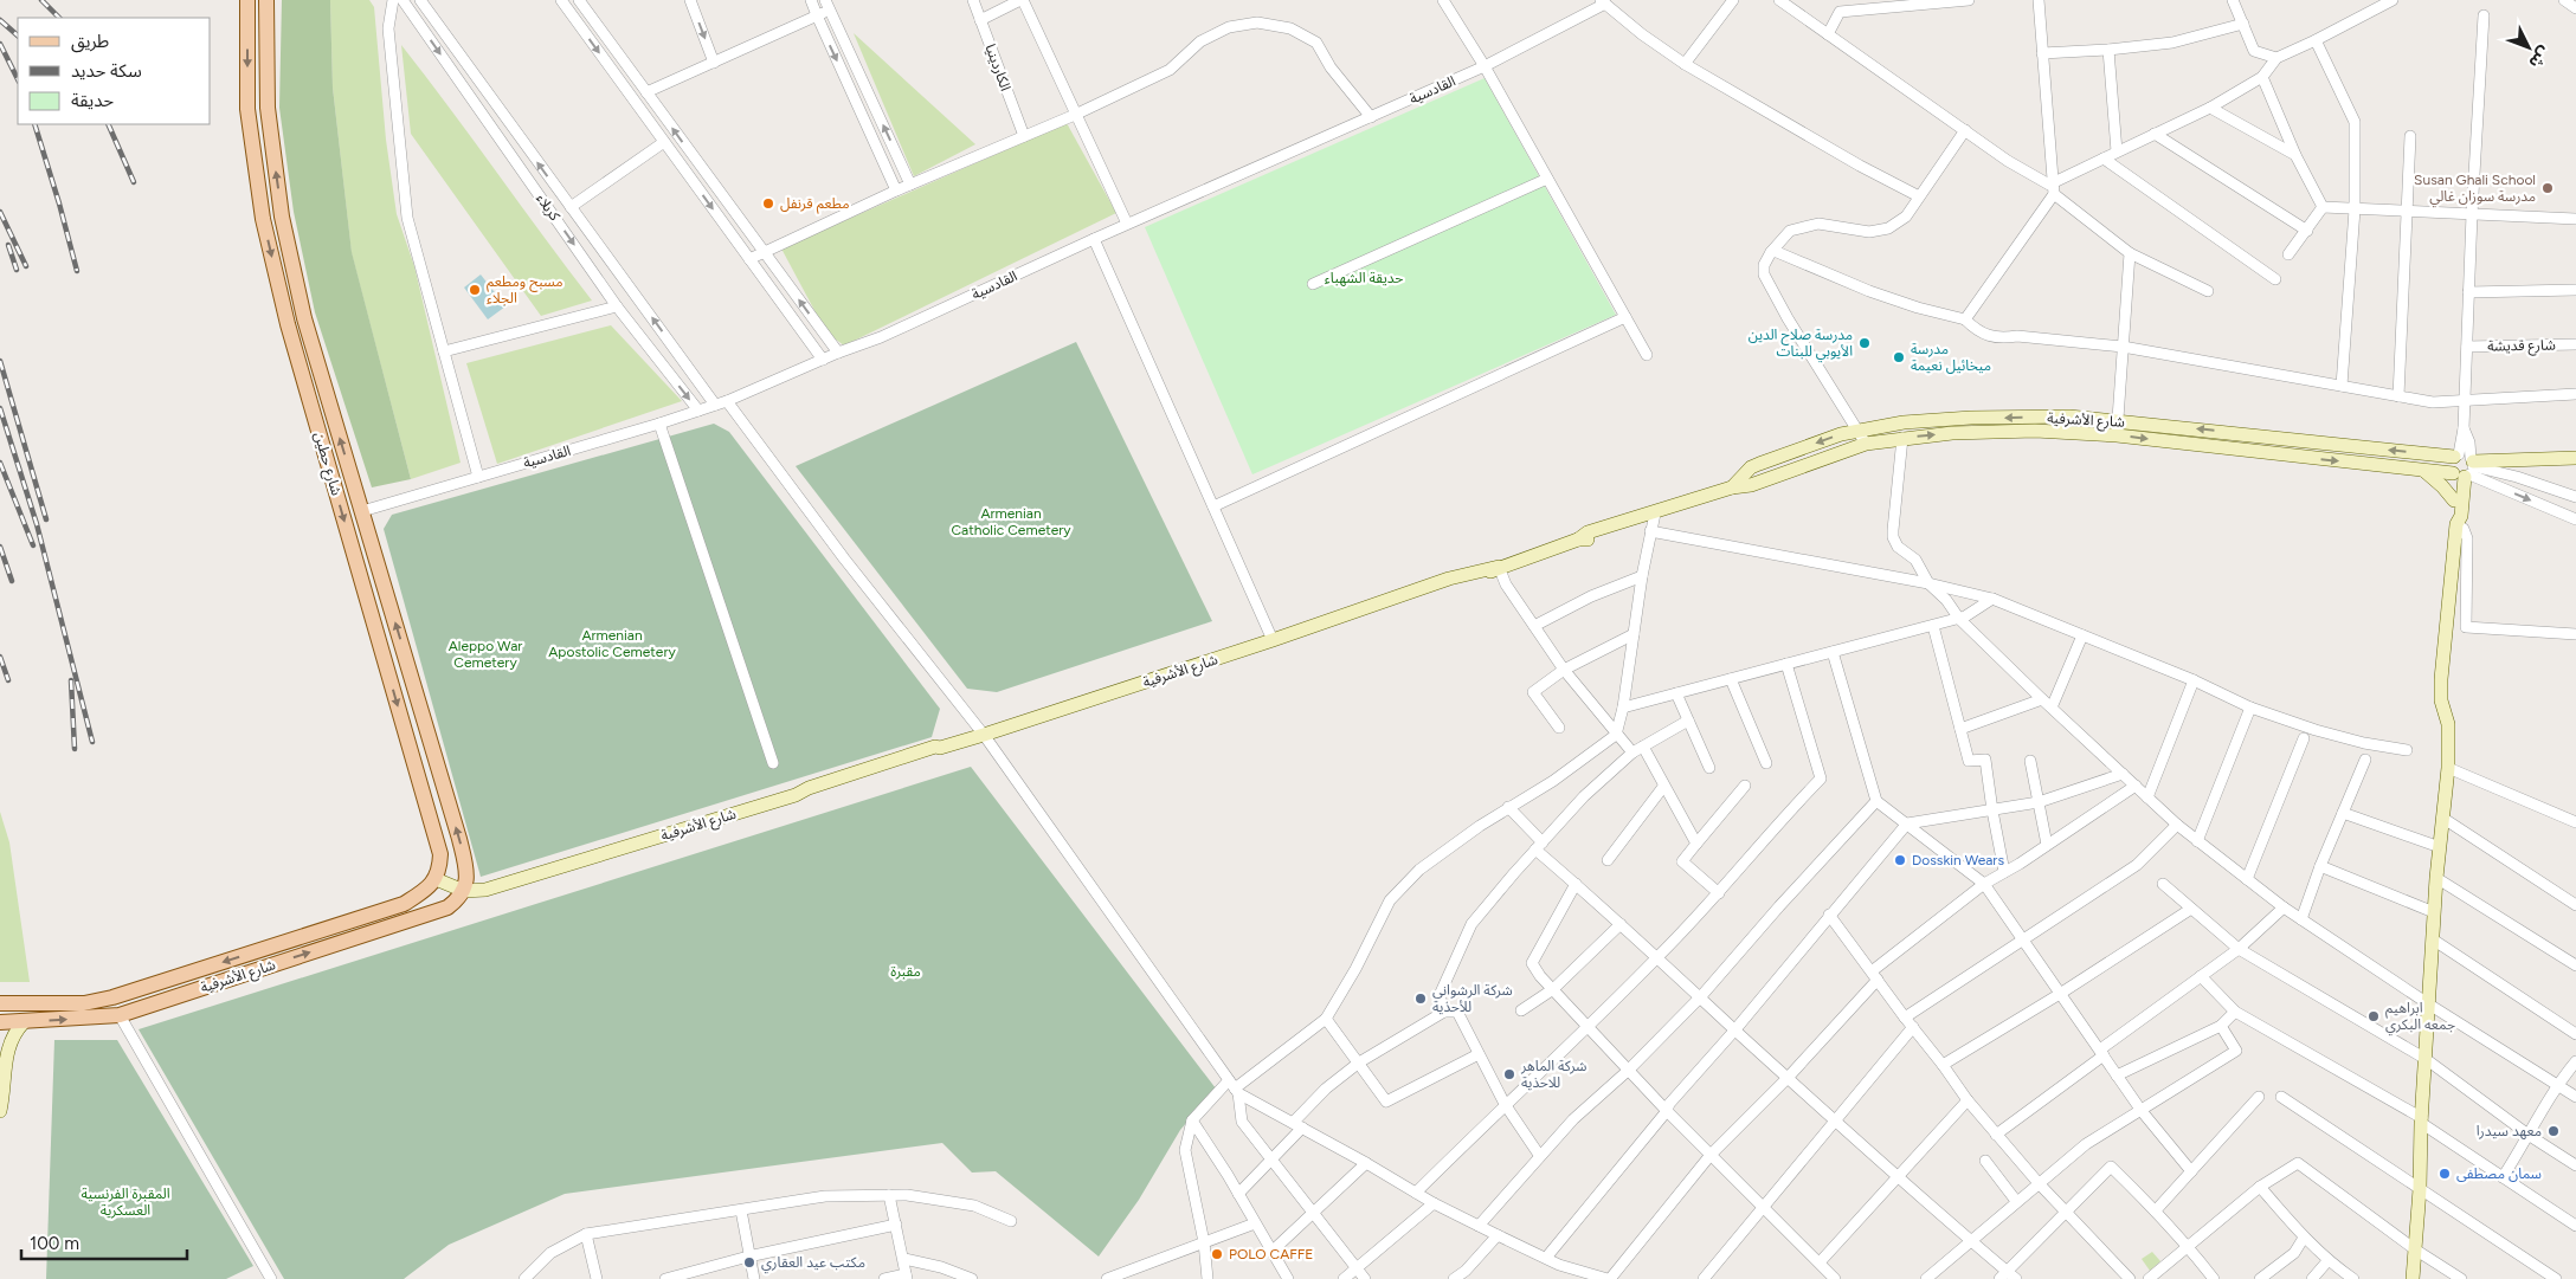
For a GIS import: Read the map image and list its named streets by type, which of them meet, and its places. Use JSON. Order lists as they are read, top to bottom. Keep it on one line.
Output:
{"streets":{"main road":["شارع الأشرفية","شارع حطين"],"street":["الكاردينيا","القادسية","كربلاء","شارع قديشة"]},"crossings":[["القادسية","كربلاء"],["القادسية","شارع حطين"],["شارع الأشرفية","شارع حطين"]],"parks":["حديقة الشهباء","Armenian Catholic Cemetery","Armenian Apostolic Cemetery","Aleppo War Cemetery","مقبرة","المقبرة الفرنسية العسكرية"],"places":["Susan Ghali School مدرسة سوزان غالي","مطعم قرنفل","مسبح ومطعم الجلاء","مدرسة صلاح الدين الأيوبي للبنات","مدرسة ميخائيل نعيمة","Dosskin Wears","شركة الرشواني للأحذية","ابراهيم جمعه البكري","شركة الماهر للاحذية","معهد سيدرا","سمان مصطفى","POLO CAFFE","مكتب عيد العقاري"],"legend":["طريق","سكة حديد","حديقة"],"scale_bar":"100 m","north":"bottom right"}
